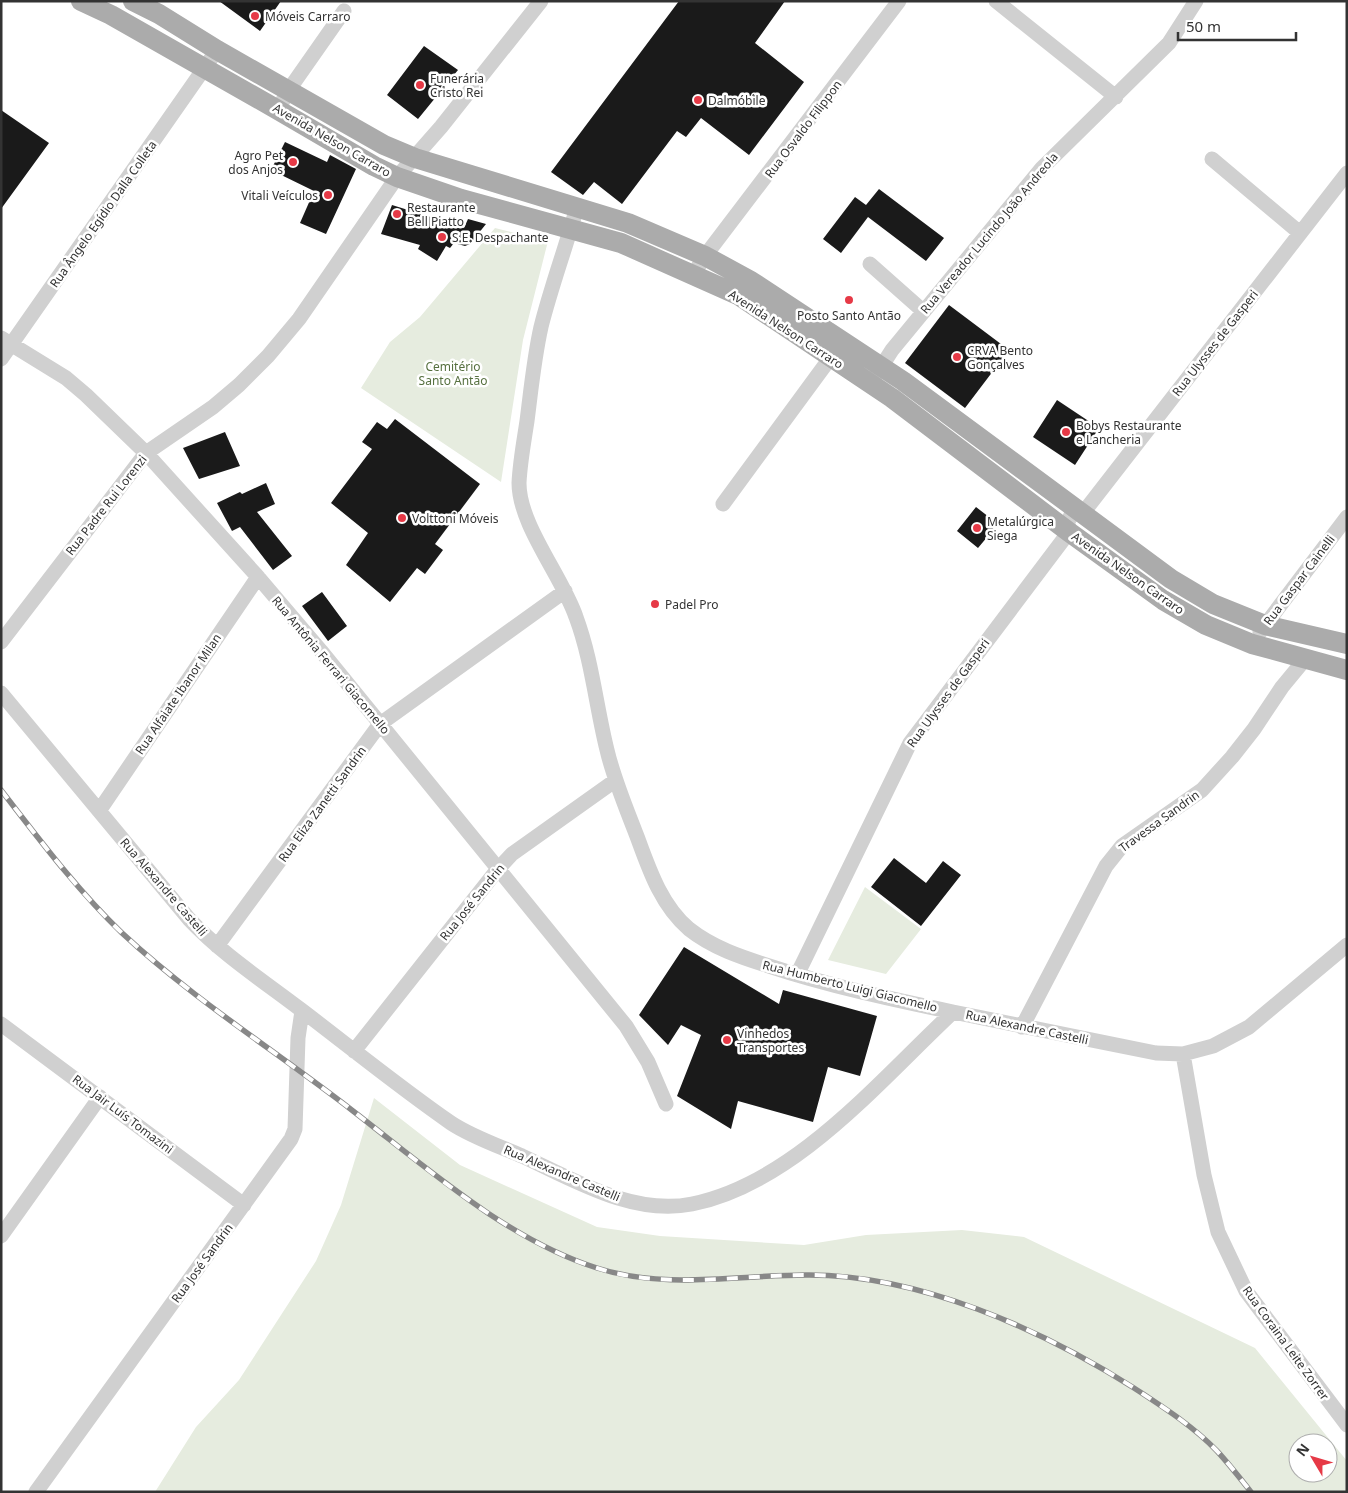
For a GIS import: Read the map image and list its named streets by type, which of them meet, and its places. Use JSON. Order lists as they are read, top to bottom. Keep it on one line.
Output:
{"streets":{"main road":["Avenida Nelson Carraro"],"street":["Rua Osvaldo Filippon","Rua Ângelo Egídio Dalla Colleta","Rua Vereador Lucindo João Andreola","Rua Ulysses de Gasperi","Rua Padre Rui Lorenzi","Rua Gaspar Cainelli","Rua Antônia Ferrari Giacomello","Rua Alfaiate Ibanor Milan","Rua Eliza Zanetti Sandrin","Travessa Sandrin","Rua Alexandre Castelli","Rua José Sandrin","Rua Humberto Luigi Giacomello","Rua Jair Luís Tomazini","Rua Coraina Leite Zorrer"]},"crossings":[["Rua Osvaldo Filippon","Avenida Nelson Carraro"],["Avenida Nelson Carraro","Rua Ângelo Egídio Dalla Colleta"],["Avenida Nelson Carraro","Rua Vereador Lucindo João Andreola"],["Avenida Nelson Carraro","Rua Ulysses de Gasperi"],["Avenida Nelson Carraro","Rua Padre Rui Lorenzi"],["Avenida Nelson Carraro","Rua Gaspar Cainelli"],["Avenida Nelson Carraro","Travessa Sandrin"],["Avenida Nelson Carraro","Rua Humberto Luigi Giacomello"],["Rua Ângelo Egídio Dalla Colleta","Rua Antônia Ferrari Giacomello"],["Rua Ulysses de Gasperi","Rua Humberto Luigi Giacomello"],["Rua Padre Rui Lorenzi","Rua Antônia Ferrari Giacomello"],["Rua Antônia Ferrari Giacomello","Rua Alfaiate Ibanor Milan"],["Rua Antônia Ferrari Giacomello","Rua Eliza Zanetti Sandrin"],["Rua Antônia Ferrari Giacomello","Rua José Sandrin"],["Rua Alfaiate Ibanor Milan","Rua Alexandre Castelli"],["Rua Eliza Zanetti Sandrin","Rua Alexandre Castelli"],["Rua Eliza Zanetti Sandrin","Rua Humberto Luigi Giacomello"],["Travessa Sandrin","Rua Alexandre Castelli"],["Rua Alexandre Castelli","Rua José Sandrin"],["Rua Alexandre Castelli","Rua Humberto Luigi Giacomello"],["Rua Alexandre Castelli","Rua Coraina Leite Zorrer"],["Rua José Sandrin","Rua Humberto Luigi Giacomello"],["Rua José Sandrin","Rua Jair Luís Tomazini"]],"parks":["Cemitério Santo Antão"],"places":["Móveis Carraro","Funerária Cristo Rei","Dalmóbile","Agro Pet dos Anjos","Vitali Veículos","Restaurante Bell Piatto","S.E. Despachante","Posto Santo Antão","CRVA Bento Gonçalves","Bobys Restaurante e Lancheria","Volttoni Móveis","Metalúrgica Siega","Padel Pro","Vinhedos Transportes"],"scale_bar":"50 m","north":"top left"}
